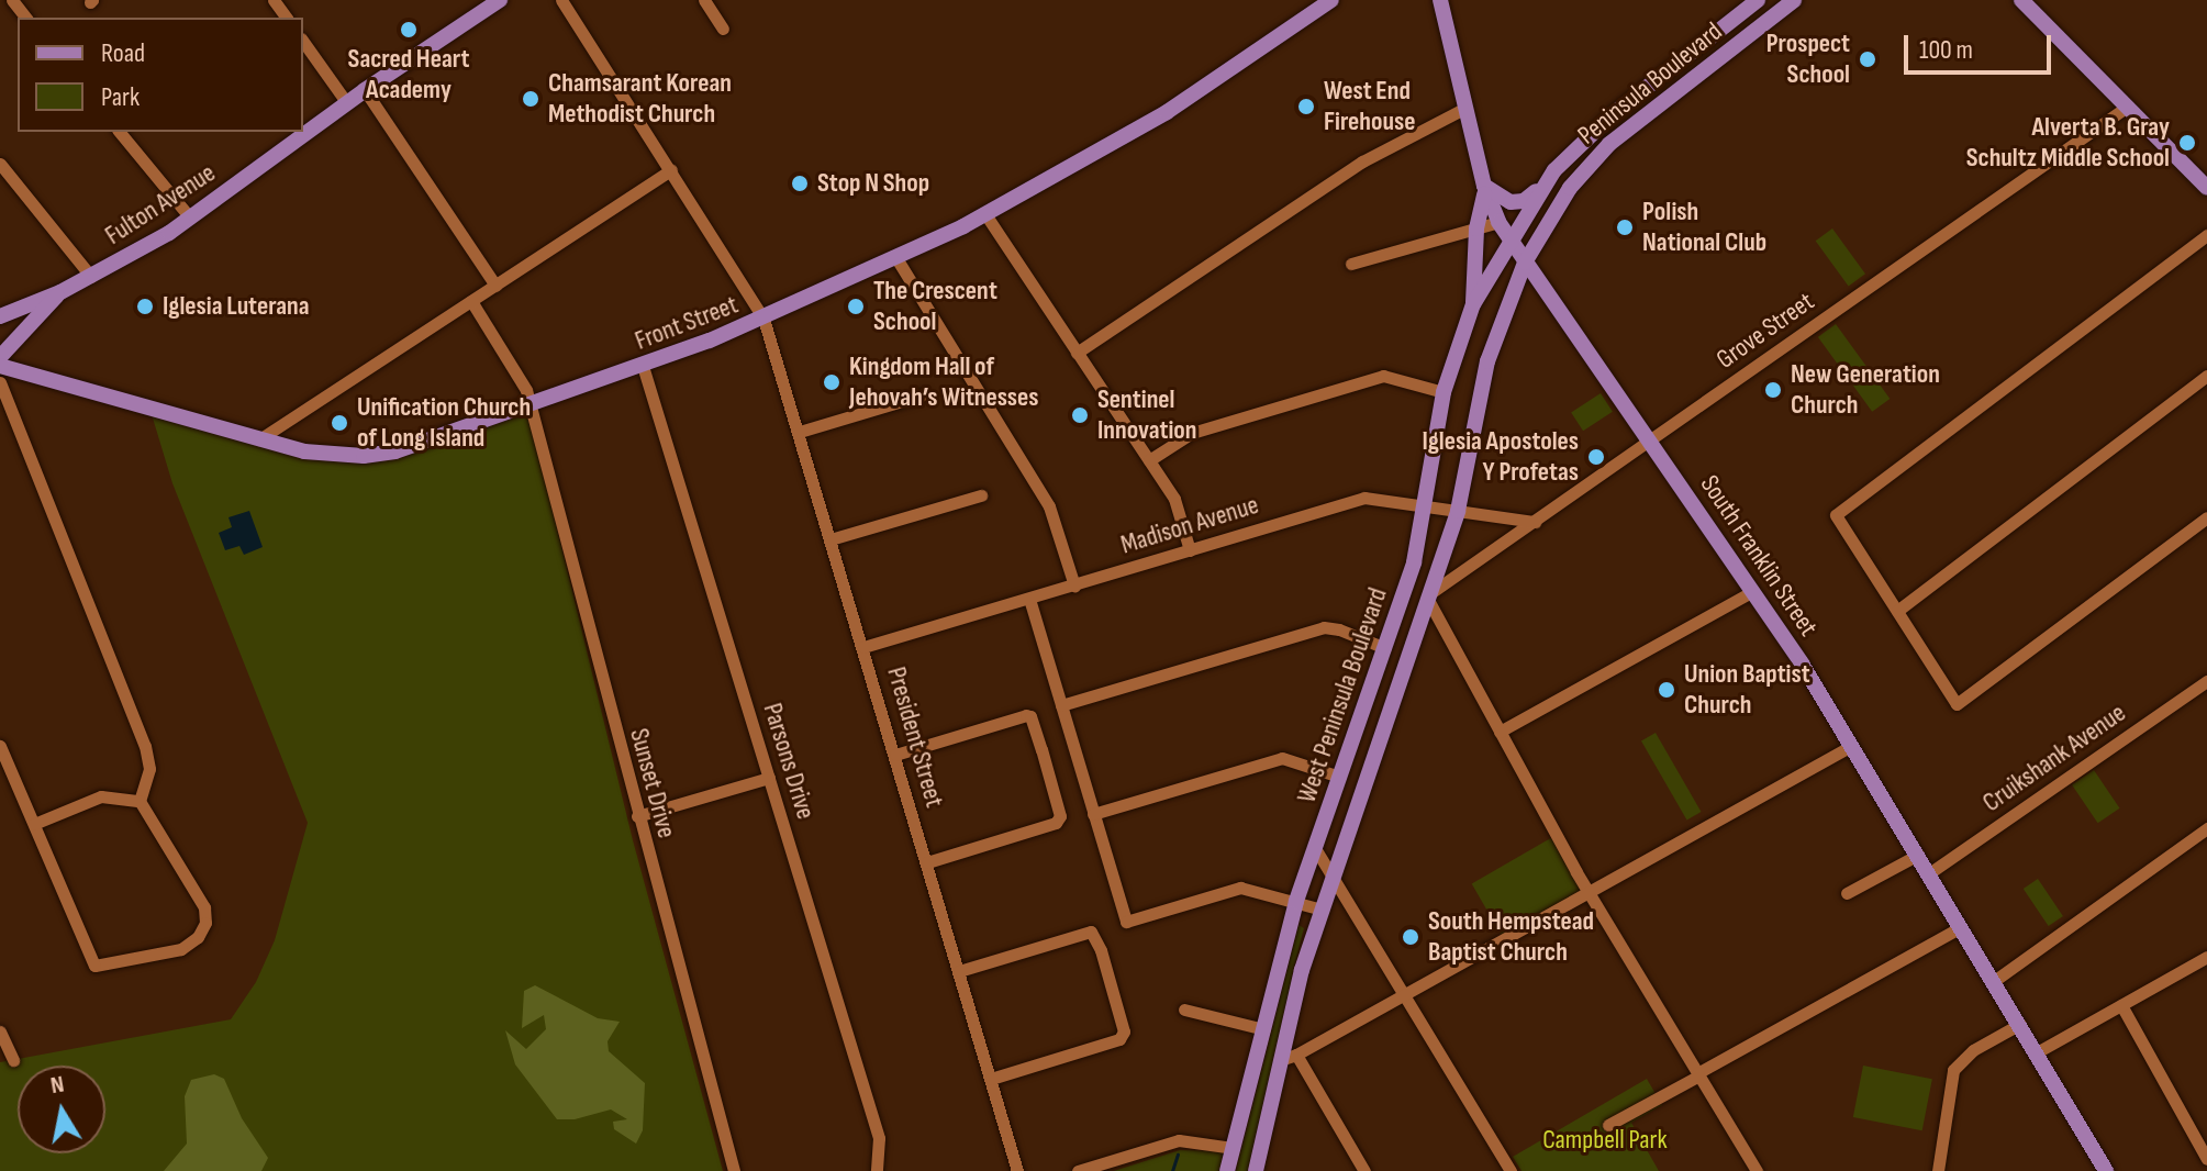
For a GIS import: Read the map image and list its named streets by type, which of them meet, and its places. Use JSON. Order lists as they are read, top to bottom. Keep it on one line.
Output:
{"streets":{"main road":["Peninsula Boulevard","Fulton Avenue","Front Street","South Franklin Street","West Peninsula Boulevard"],"street":["Grove Street","Madison Avenue","President Street","Cruikshank Avenue","Parsons Drive","Sunset Drive"]},"crossings":[["Peninsula Boulevard","South Franklin Street"],["Peninsula Boulevard","West Peninsula Boulevard"],["Front Street","President Street"],["Front Street","Parsons Drive"],["Front Street","Sunset Drive"],["Grove Street","Madison Avenue"],["Grove Street","South Franklin Street"],["Grove Street","West Peninsula Boulevard"],["Madison Avenue","West Peninsula Boulevard"],["Madison Avenue","President Street"],["South Franklin Street","West Peninsula Boulevard"],["South Franklin Street","Cruikshank Avenue"]],"parks":["Campbell Park"],"places":["Sacred Heart Academy","Prospect School","Chamsarant Korean Methodist Church","West End Firehouse","Alverta B. Gray Schultz Middle School","Stop N Shop","Polish National Club","Iglesia Luterana","The Crescent School","Kingdom Hall of Jehovah’s Witnesses","New Generation Church","Sentinel Innovation","Unification Church of Long Island","Iglesia Apostoles Y Profetas","Union Baptist Church","South Hempstead Baptist Church"],"legend":["Road","Park"],"scale_bar":"100 m","north":"top"}
